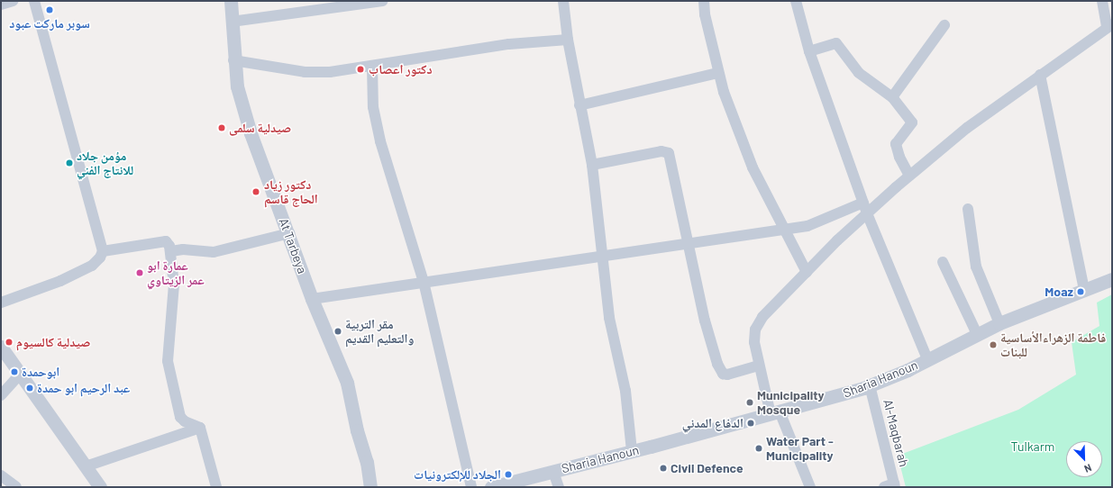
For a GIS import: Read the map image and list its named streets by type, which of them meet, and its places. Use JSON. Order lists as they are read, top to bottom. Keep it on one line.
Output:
{"streets":{"street":["At Tarbeya","Sharia Hanoun","Al-Maqbarah"]},"crossings":[["Sharia Hanoun","Al-Maqbarah"]],"parks":["Tulkarm"],"places":["سوبر ماركت عبود","دكتور اعصاب","صيدلية سلمى","مؤمن جلاد للانتاج الفني","دكتور زياد الحاج قاسم","عمارة ابو عمر الزيتاوي","Moaz","مقر التربية والتعليم القديم","صيدلية كالسيوم","فاطمة الزهراءالأساسية للبنات","ابوحمدة","عبد الرحيم ابو حمدة","Municipality Mosque","الدفاع المدني","Water Part - Municipality","Civil Defence","الجلاد للإلكترونيات"],"north":"bottom right"}
